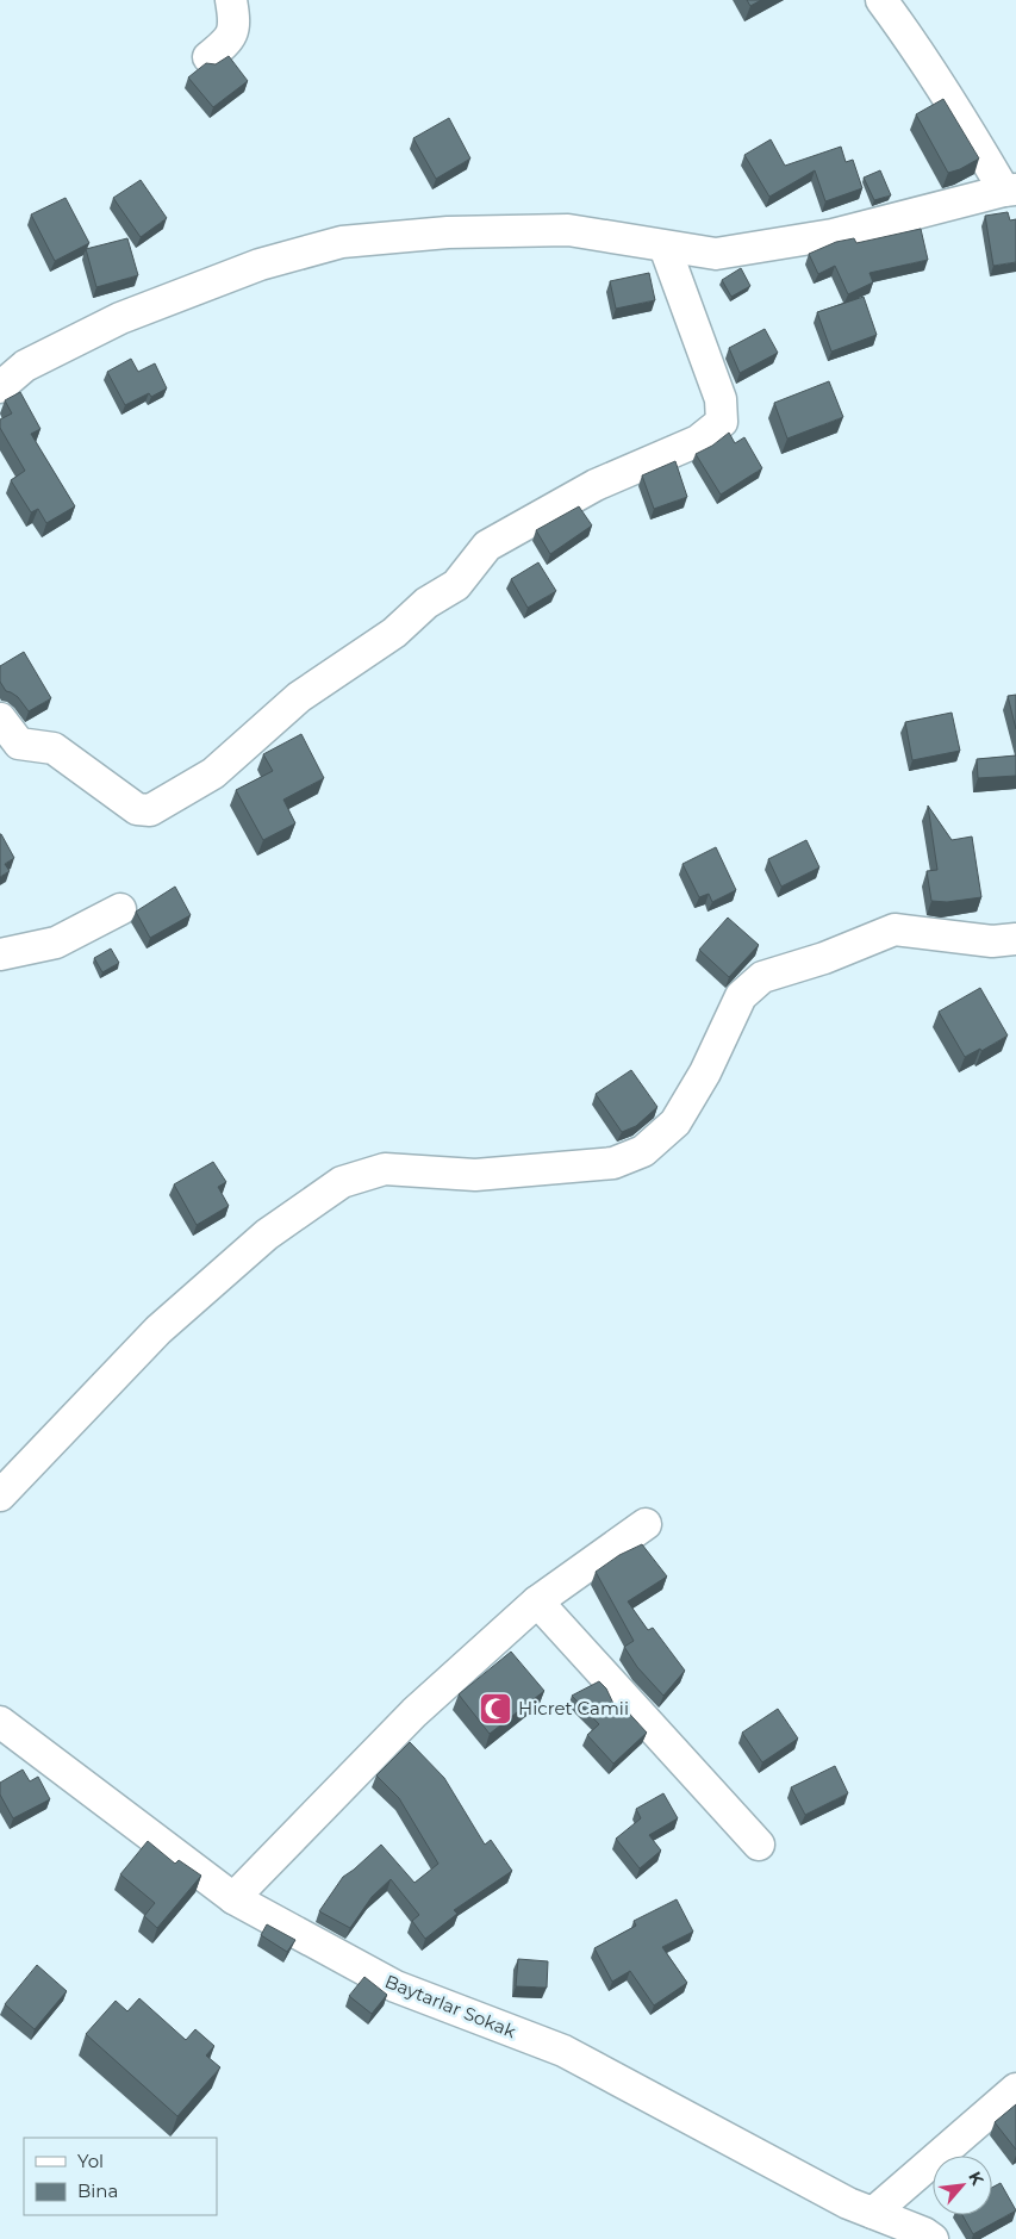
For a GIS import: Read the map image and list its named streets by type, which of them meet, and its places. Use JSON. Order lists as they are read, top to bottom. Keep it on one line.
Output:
{"streets":{"street":["Baytarlar Sokak"]},"places":{"mosque":["Hicret Camii"]},"legend":["Yol","Bina"],"north":"top right"}
